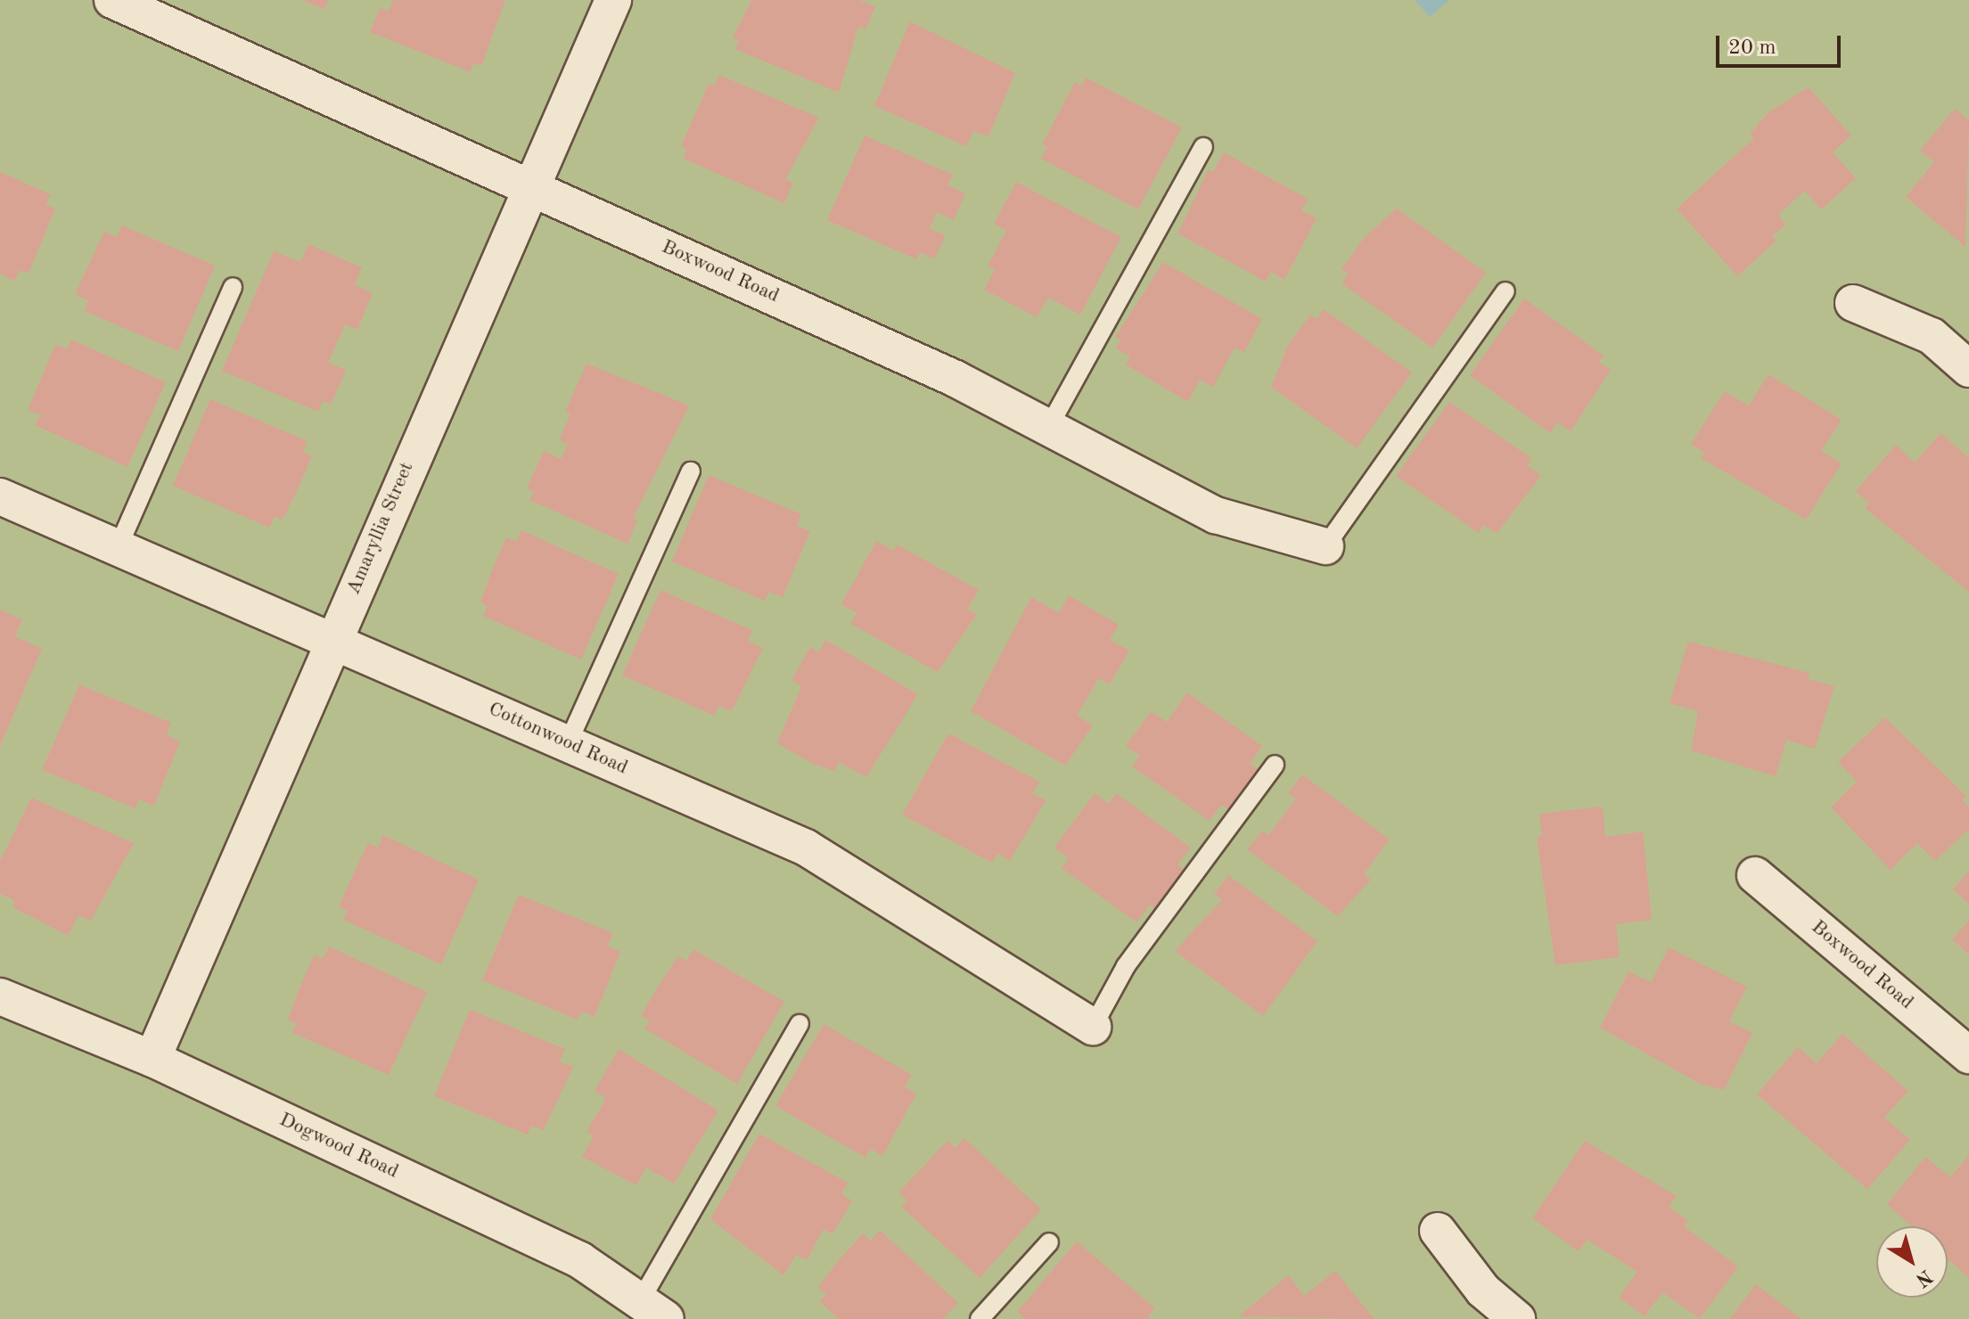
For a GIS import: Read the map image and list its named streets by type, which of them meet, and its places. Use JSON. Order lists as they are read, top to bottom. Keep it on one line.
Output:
{"streets":{"street":["Boxwood Road","Amaryllia Street","Cottonwood Road","Dogwood Road"]},"crossings":[["Boxwood Road","Amaryllia Street"],["Amaryllia Street","Cottonwood Road"],["Amaryllia Street","Dogwood Road"]],"scale_bar":"20 m","north":"bottom right"}
